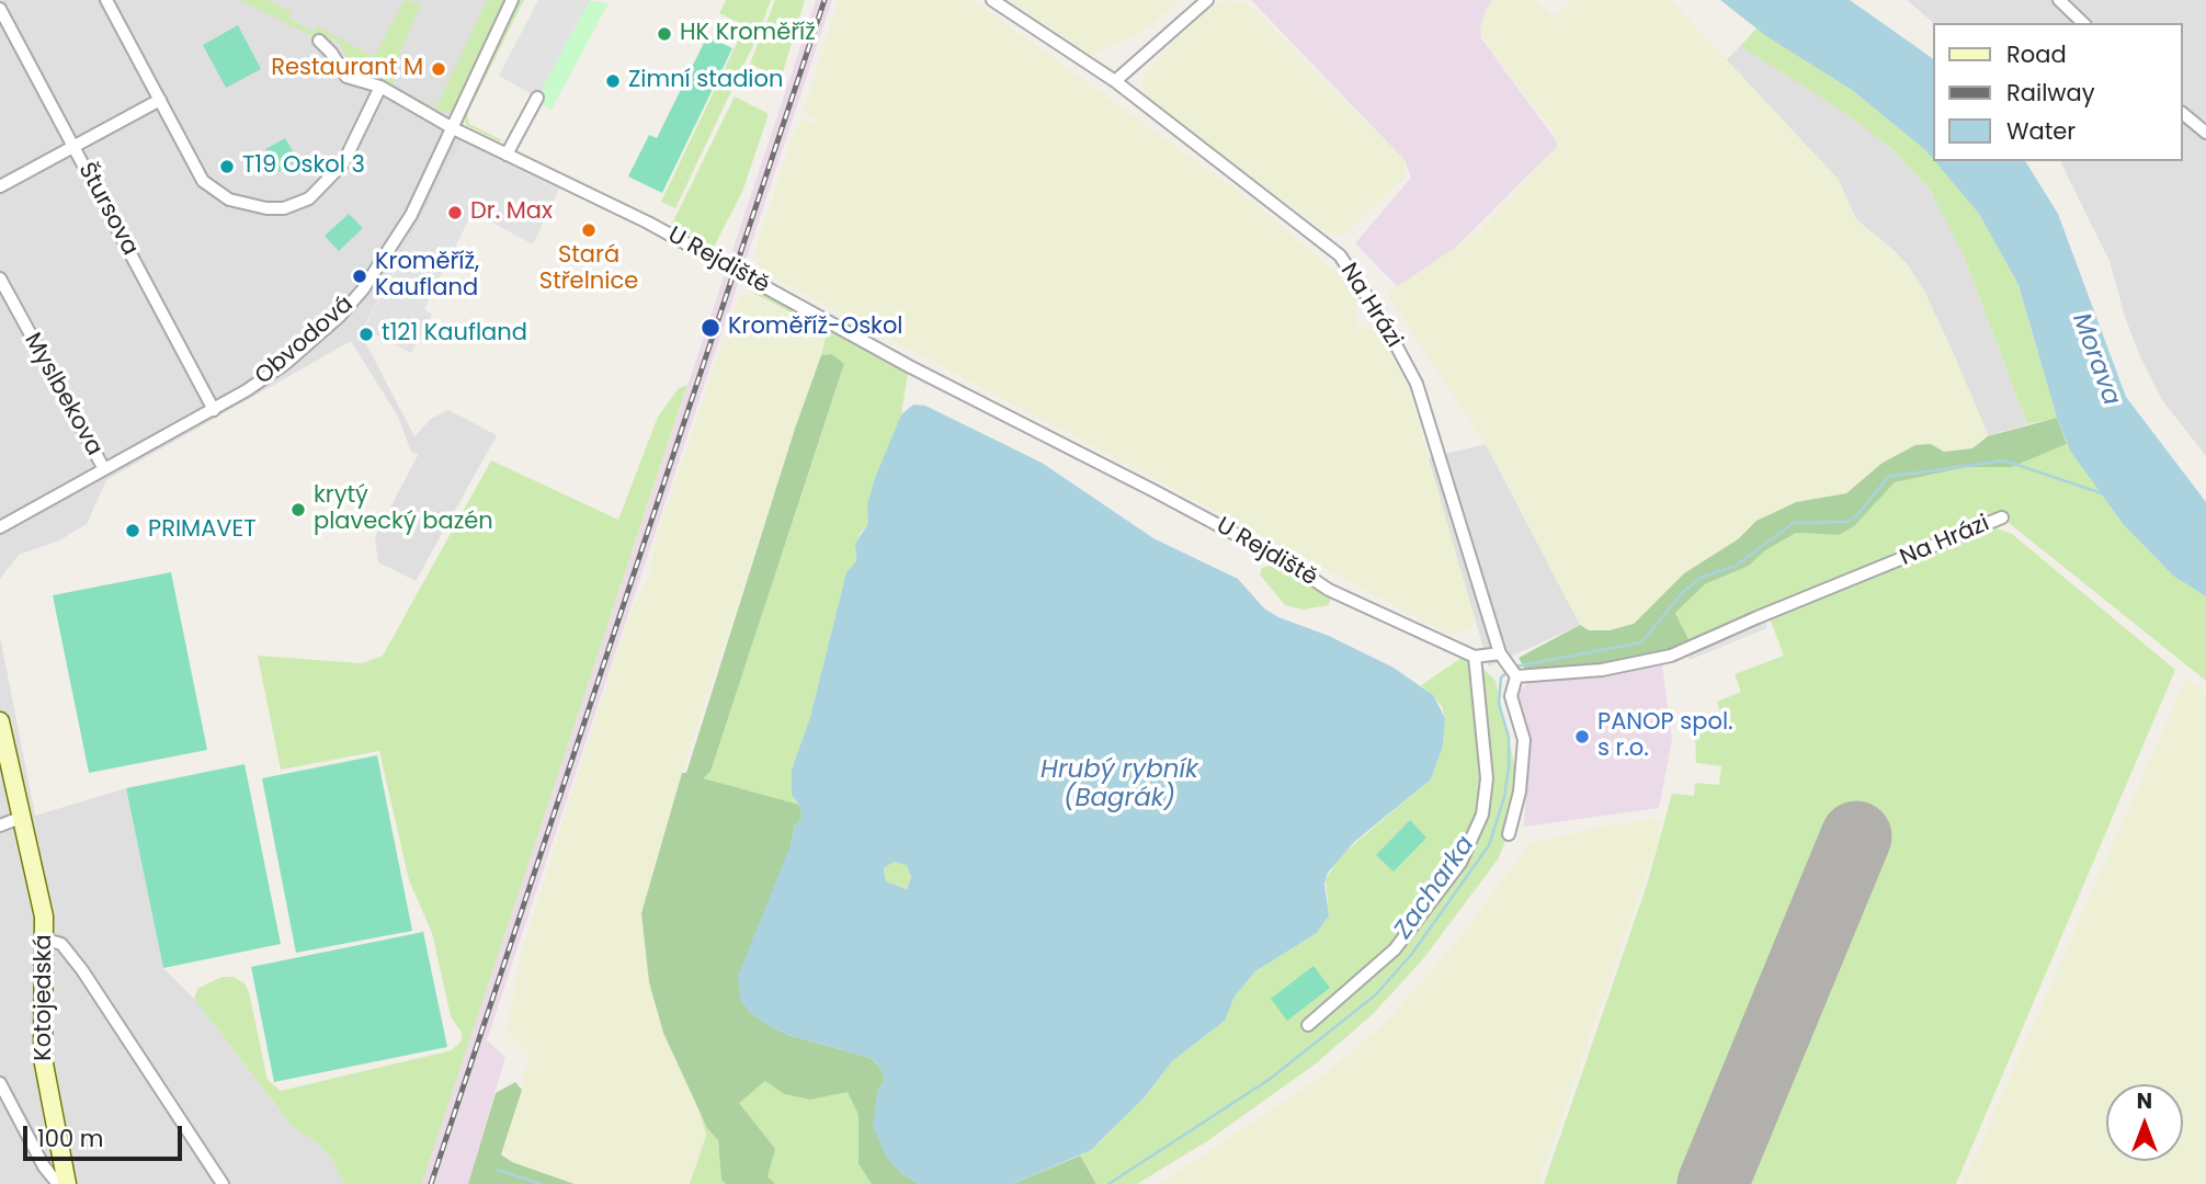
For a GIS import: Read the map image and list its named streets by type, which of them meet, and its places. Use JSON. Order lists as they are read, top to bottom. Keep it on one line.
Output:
{"streets":{"main road":["Kotojedská"],"street":["Štursova","U Rejdiště","Na Hrázi","Obvodová","Myslbekova"]},"crossings":[["Štursova","Obvodová"],["U Rejdiště","Obvodová"],["Obvodová","Myslbekova"]],"water":["Morava","Hrubý rybník (Bagrák)","Zacharka"],"places":["HK Kroměříž","Restaurant M","Zimní stadion","T19 Oskol 3","Dr. Max","Stará Střelnice","Kroměříž, Kaufland","Kroměříž-Oskol","t121 Kaufland","krytý plavecký bazén","PRIMAVET","PANOP spol. s r.o."],"legend":["Road","Railway","Water"],"scale_bar":"100 m","north":"top"}
